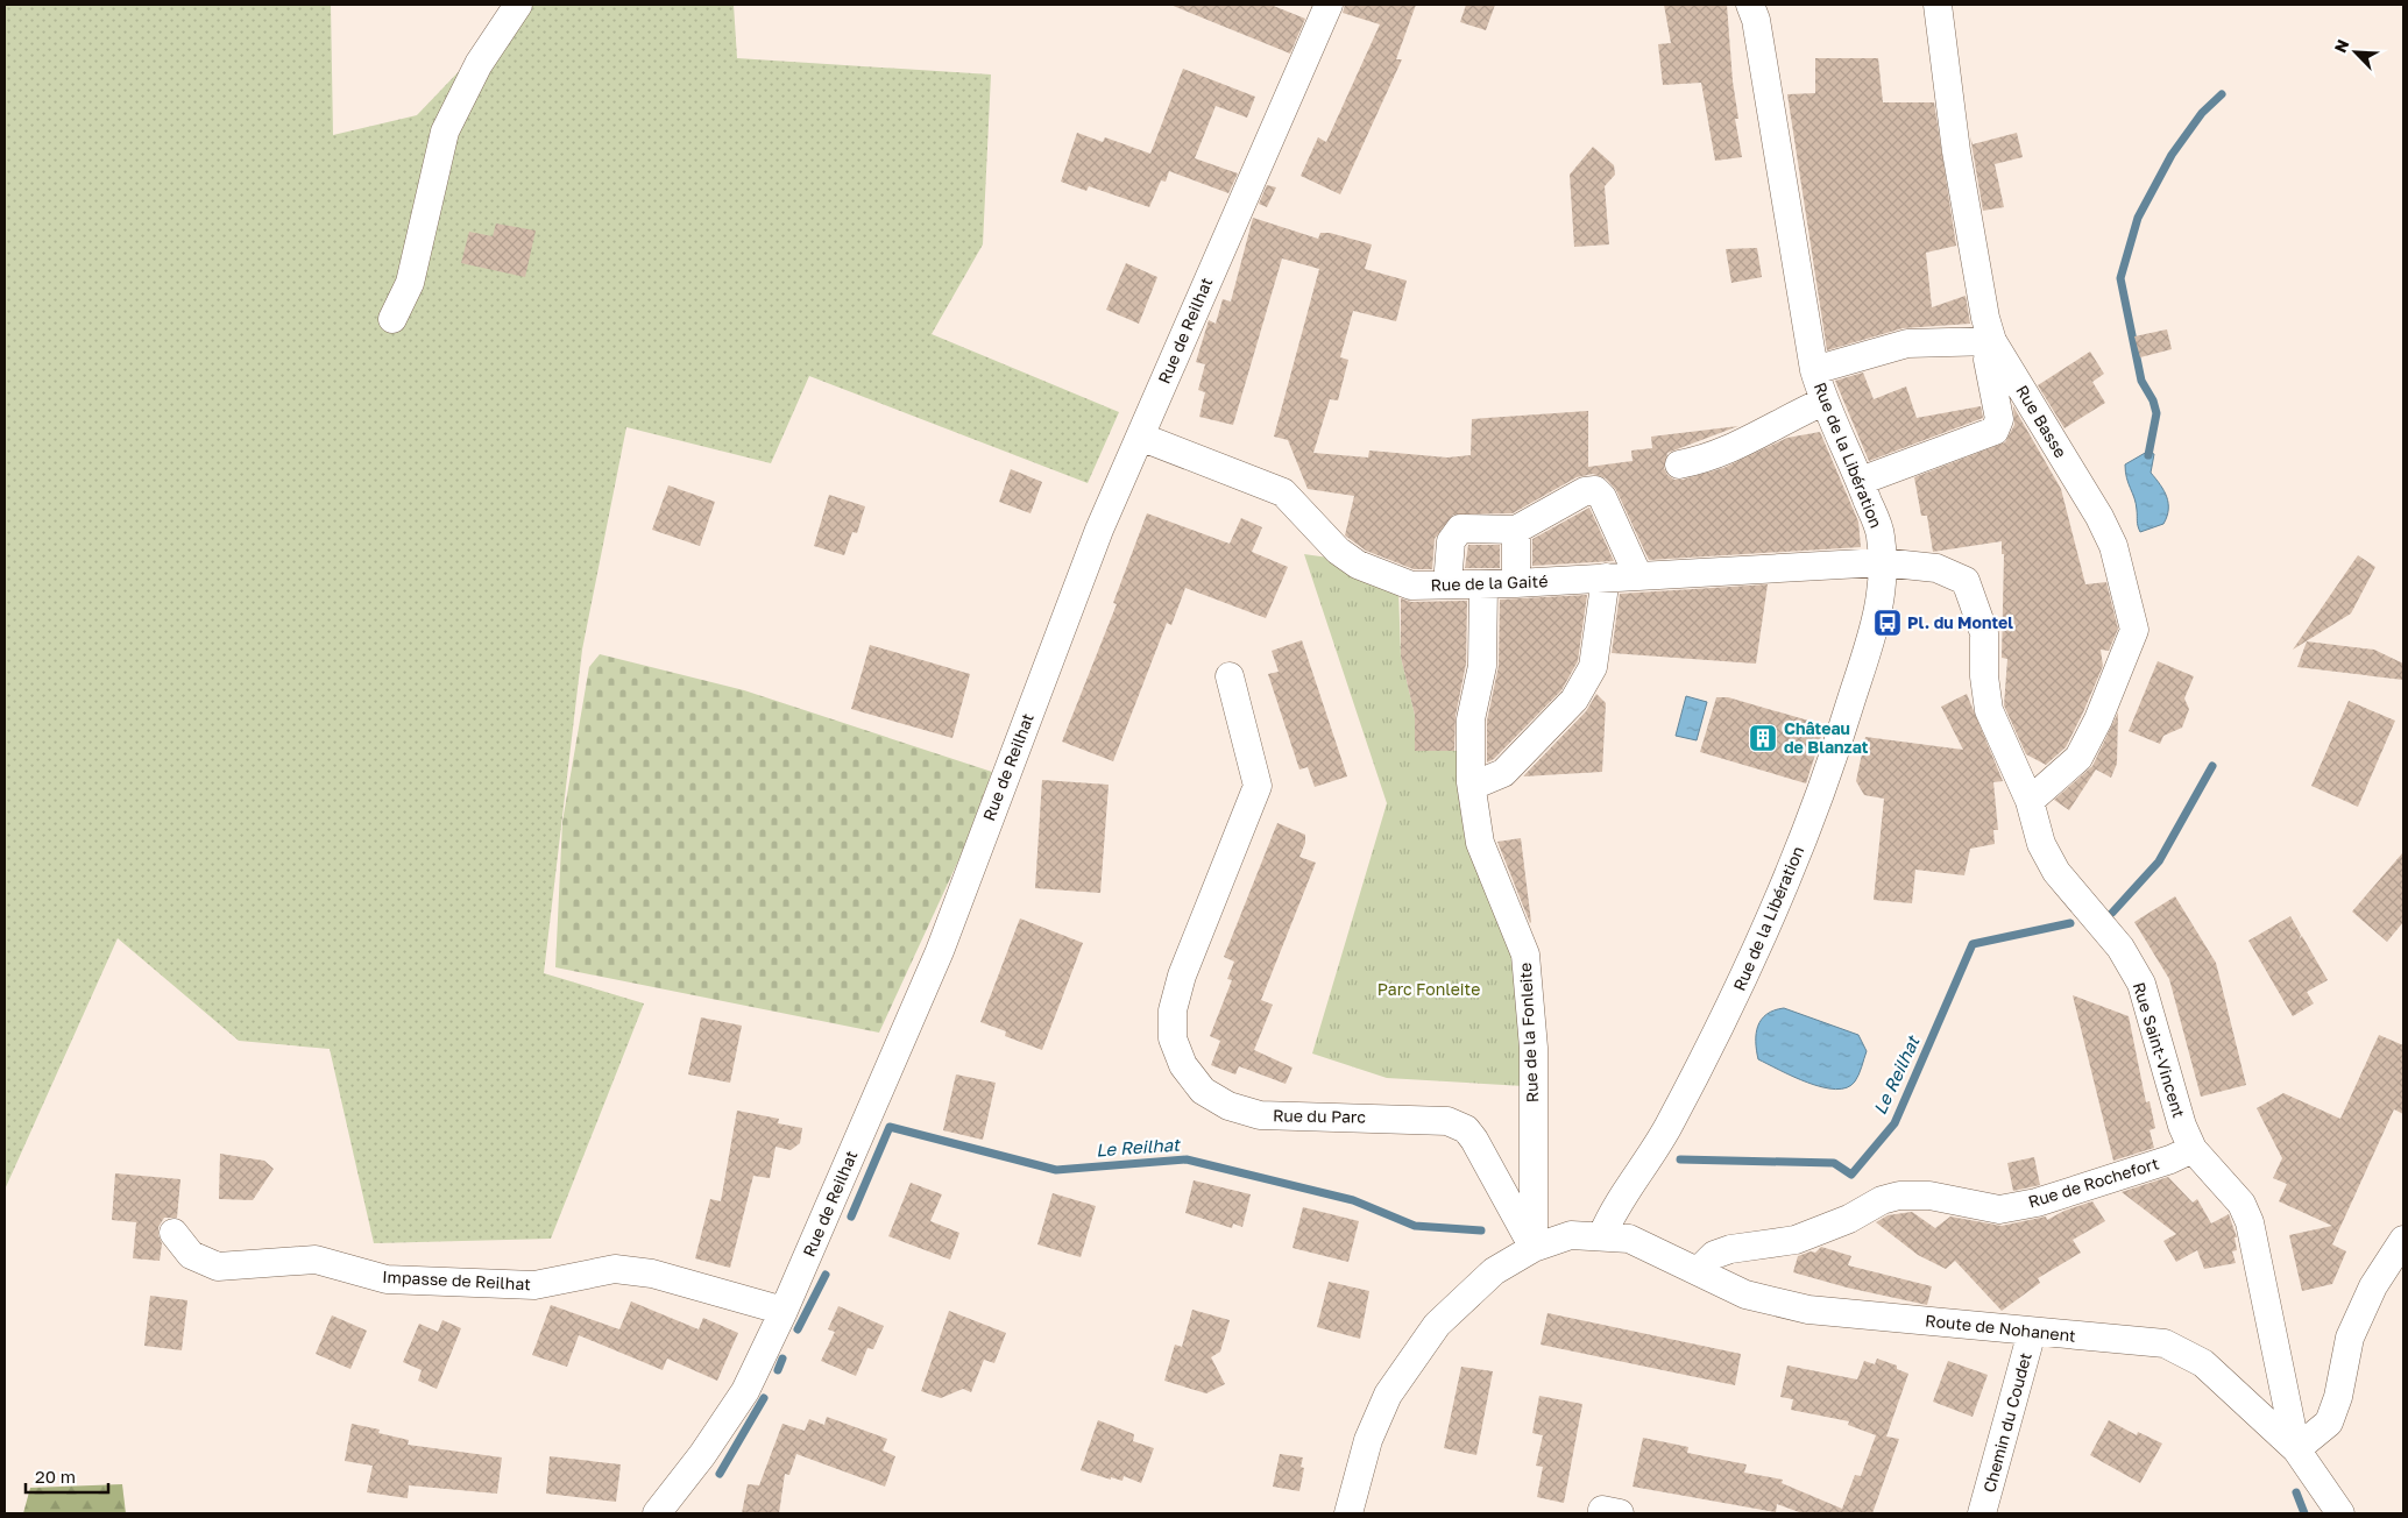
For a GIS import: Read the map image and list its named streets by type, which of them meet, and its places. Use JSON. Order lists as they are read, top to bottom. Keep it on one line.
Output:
{"streets":{"street":["Rue de Reilhat","Rue Basse","Rue de la Libération","Rue de la Gaité","Rue de la Fonleite","Rue Saint-Vincent","Rue du Parc","Rue de Rochefort","Impasse de Reilhat","Route de Nohanent","Chemin du Coudet"]},"crossings":[["Rue de Reilhat","Rue de la Gaité"],["Rue de Reilhat","Impasse de Reilhat"],["Rue Basse","Rue Saint-Vincent"],["Rue de la Libération","Rue de la Gaité"],["Rue de la Libération","Rue Saint-Vincent"],["Rue de la Libération","Route de Nohanent"],["Rue de la Gaité","Rue de la Fonleite"],["Rue de la Gaité","Rue Saint-Vincent"],["Rue de la Fonleite","Rue du Parc"],["Rue de la Fonleite","Route de Nohanent"],["Rue Saint-Vincent","Rue de Rochefort"],["Rue Saint-Vincent","Route de Nohanent"],["Rue du Parc","Route de Nohanent"],["Rue de Rochefort","Route de Nohanent"],["Route de Nohanent","Chemin du Coudet"]],"water":["Le Reilhat"],"parks":["Parc Fonleite"],"places":{"bus stop":["Pl. du Montel"],"building":["Château de Blanzat"]},"scale_bar":"20 m","north":"top left"}
